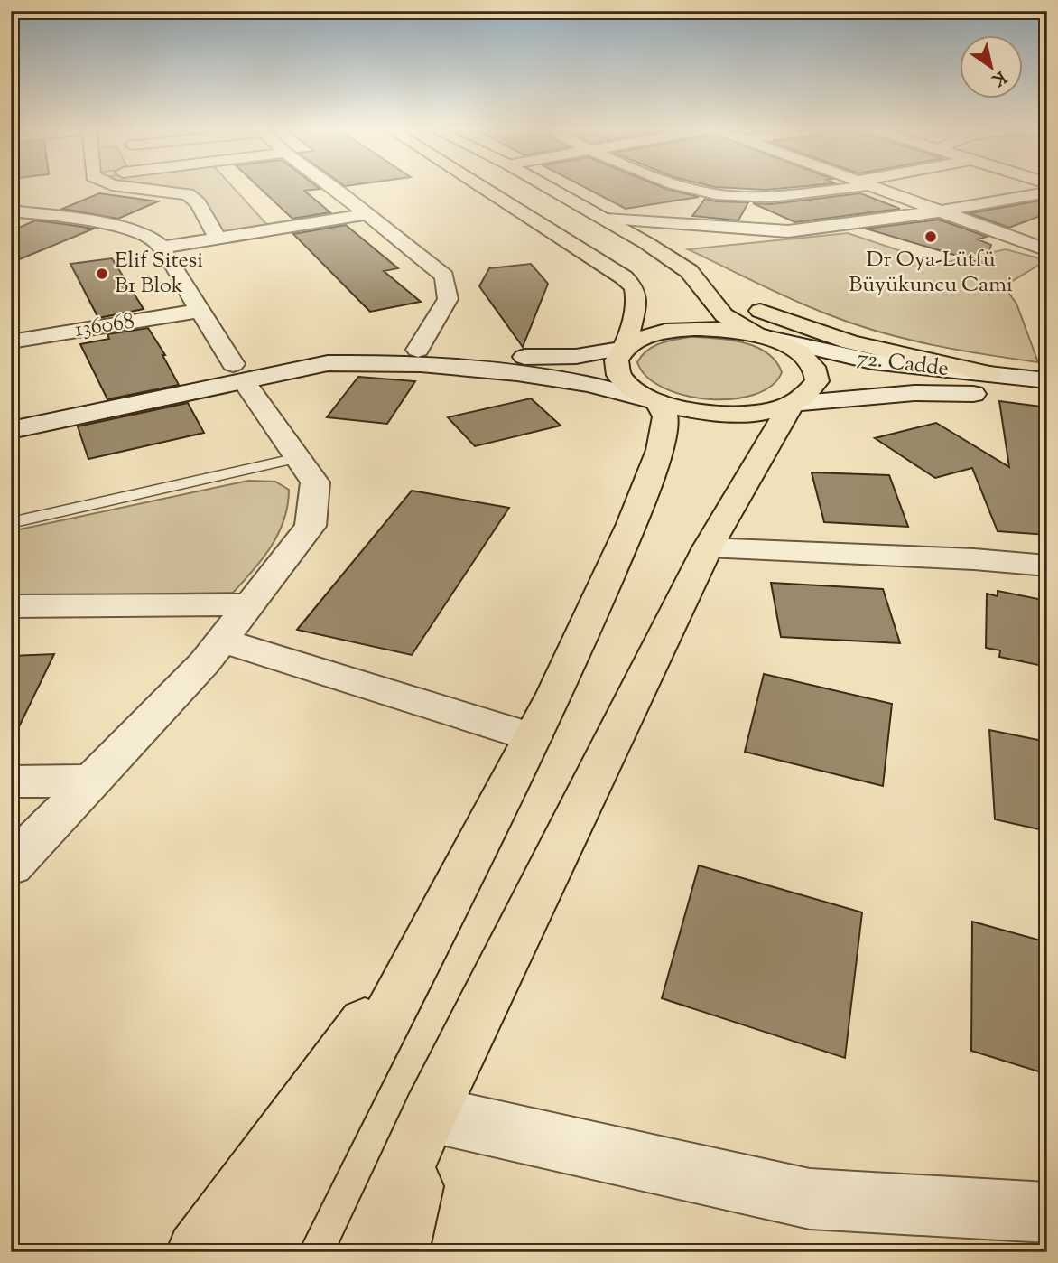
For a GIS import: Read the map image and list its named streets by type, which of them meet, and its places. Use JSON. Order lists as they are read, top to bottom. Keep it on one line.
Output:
{"streets":{"street":["136068","72. Cadde"]},"places":["Dr Oya-Lütfü Büyükuncu Cami","Elif Sitesi B1 Blok"],"north":"bottom right"}
